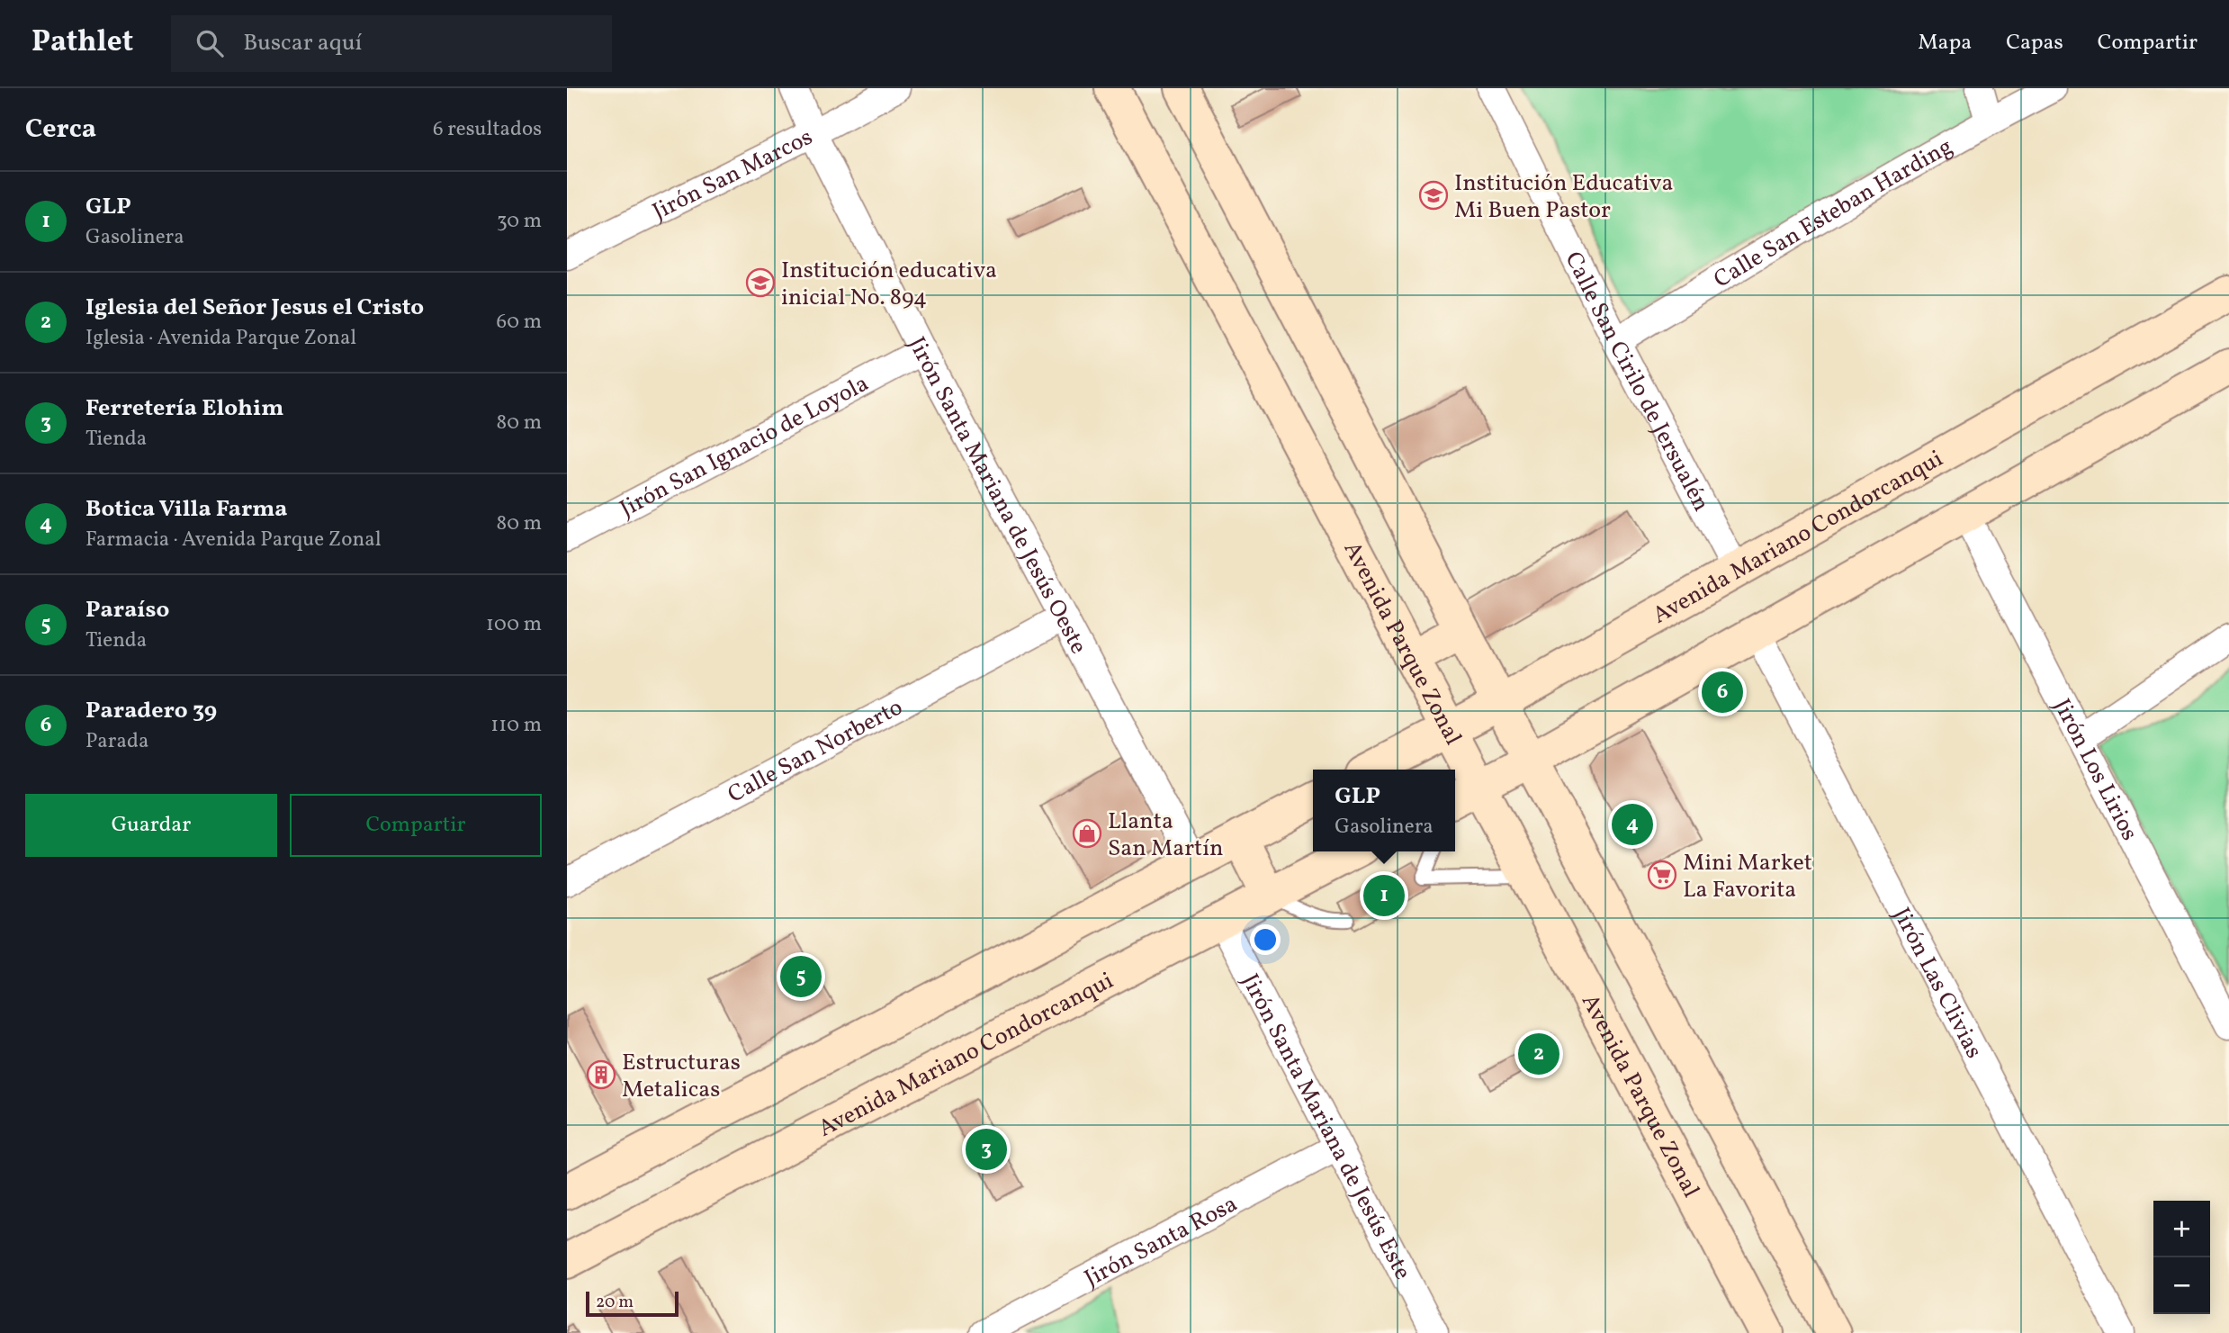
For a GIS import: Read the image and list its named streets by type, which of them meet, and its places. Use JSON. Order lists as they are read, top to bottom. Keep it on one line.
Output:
{"streets":{"main road":["Avenida Mariano Condorcanqui","Avenida Parque Zonal"],"street":["Jirón San Marcos","Calle San Esteban Harding","Calle San Cirilo de Jersualén","Jirón San Ignacio de Loyola","Jirón Santa Mariana de Jesús Oeste","Calle San Norberto","Jirón Los Lirios","Jirón Las Clivias","Jirón Santa Mariana de Jesús Este","Jirón Santa Rosa"]},"crossings":[["Jirón San Marcos","Jirón Santa Mariana de Jesús Oeste"],["Calle San Esteban Harding","Calle San Cirilo de Jersualén"],["Calle San Cirilo de Jersualén","Avenida Mariano Condorcanqui"],["Jirón San Ignacio de Loyola","Jirón Santa Mariana de Jesús Oeste"],["Jirón Santa Mariana de Jesús Oeste","Calle San Norberto"],["Avenida Mariano Condorcanqui","Avenida Parque Zonal"],["Avenida Mariano Condorcanqui","Jirón Santa Mariana de Jesús Este"],["Jirón Santa Mariana de Jesús Este","Jirón Santa Rosa"]],"places":{"school or university":["Institución Educativa Mi Buen Pastor","Institución educativa inicial No. 894"],"shop":["Llanta San Martín"],"supermarket":["Mini Market La Favorita"],"building":["Estructuras Metalicas"]},"scale_bar":"20 m","page":{"header":"Pathlet","search":"Buscar aquí","nav":["Mapa","Capas","Compartir"],"heading":["Cerca","6 resultados"],"list":[{"mark":"1","name":"GLP","note":"Gasolinera","value":"30 m"},{"mark":"2","name":"Iglesia del Señor Jesus el Cristo","note":"Iglesia · Avenida Parque Zonal","value":"60 m"},{"mark":"3","name":"Ferretería Elohim","note":"Tienda","value":"80 m"},{"mark":"4","name":"Botica Villa Farma","note":"Farmacia · Avenida Parque Zonal","value":"80 m"},{"mark":"5","name":"Paraíso","note":"Tienda","value":"100 m"},{"mark":"6","name":"Paradero 39","note":"Parada","value":"110 m"}],"pins":["6","4","1","5","2","3"],"popup":["GLP","Gasolinera"],"buttons":["Guardar","Compartir"],"map_buttons":["+","−"],"scale":"20 m"}}
